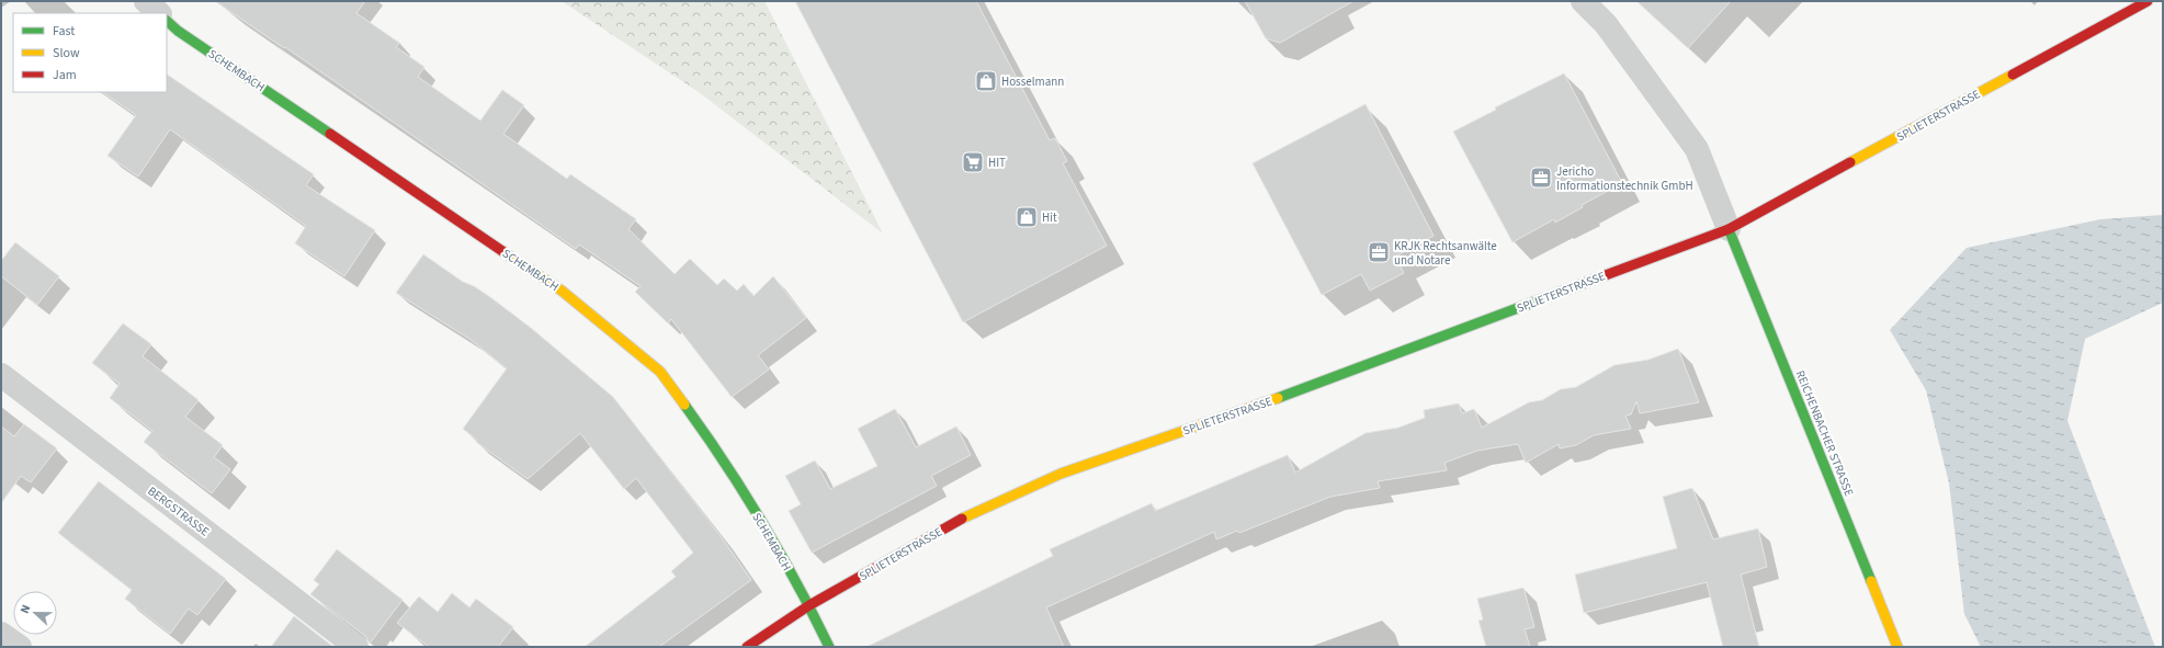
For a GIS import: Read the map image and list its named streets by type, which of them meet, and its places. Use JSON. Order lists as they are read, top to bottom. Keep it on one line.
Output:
{"streets":{"street":["SCHEMBACH","SPLIETERSTRASSE","REICHENBACHER STRASSE","BERGSTRASSE"]},"crossings":[["SCHEMBACH","SPLIETERSTRASSE"],["SPLIETERSTRASSE","REICHENBACHER STRASSE"]],"places":{"shop":["Hosselmann","Hit"],"supermarket":["HIT"],"office":["Jericho Informationstechnik GmbH","KRJK Rechtsanwälte und Notare"]},"legend":["Fast","Slow","Jam"],"north":"left"}
